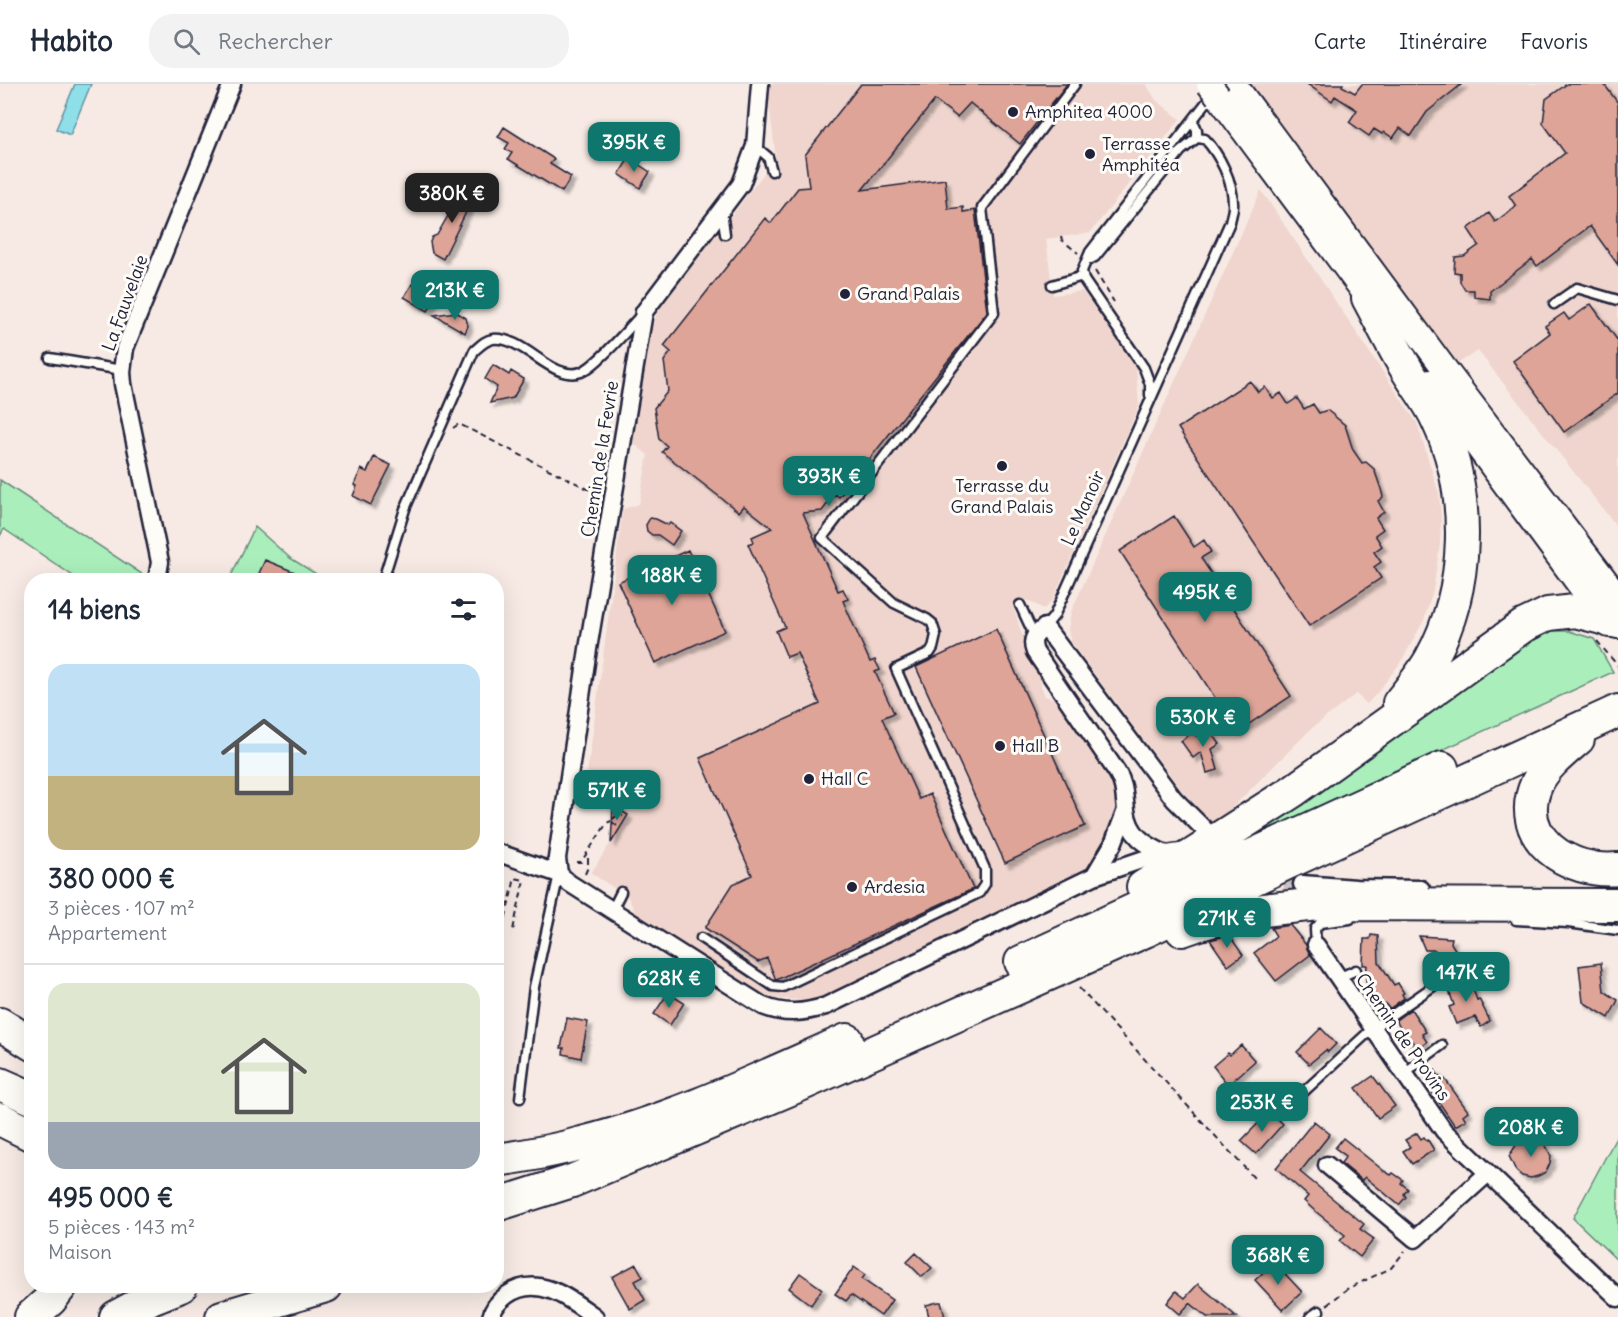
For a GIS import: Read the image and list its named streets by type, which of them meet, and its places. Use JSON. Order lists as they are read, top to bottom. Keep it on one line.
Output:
{"streets":{"street":["La Fauvelaie","Chemin de la Fevrie","Chemin de Provins"],"lane":["Le Manoir"]},"places":["Amphitea 4000","Terrasse Amphitéa","Grand Palais","Terrasse du Grand Palais","Hall B","Hall C","Ardesia"],"page":{"header":"Habito","search":"Rechercher","nav":["Carte","Itinéraire","Favoris"],"price":["395K €","380K €","213K €","393K €","188K €","495K €","530K €","571K €","271K €","147K €","628K €","253K €","208K €","368K €"],"heading":"14 biens","list":[{"name":"380 000 €","note":"3 pièces · 107 m² · Appartement"},{"name":"495 000 €","note":"5 pièces · 143 m² · Maison"}]}}
